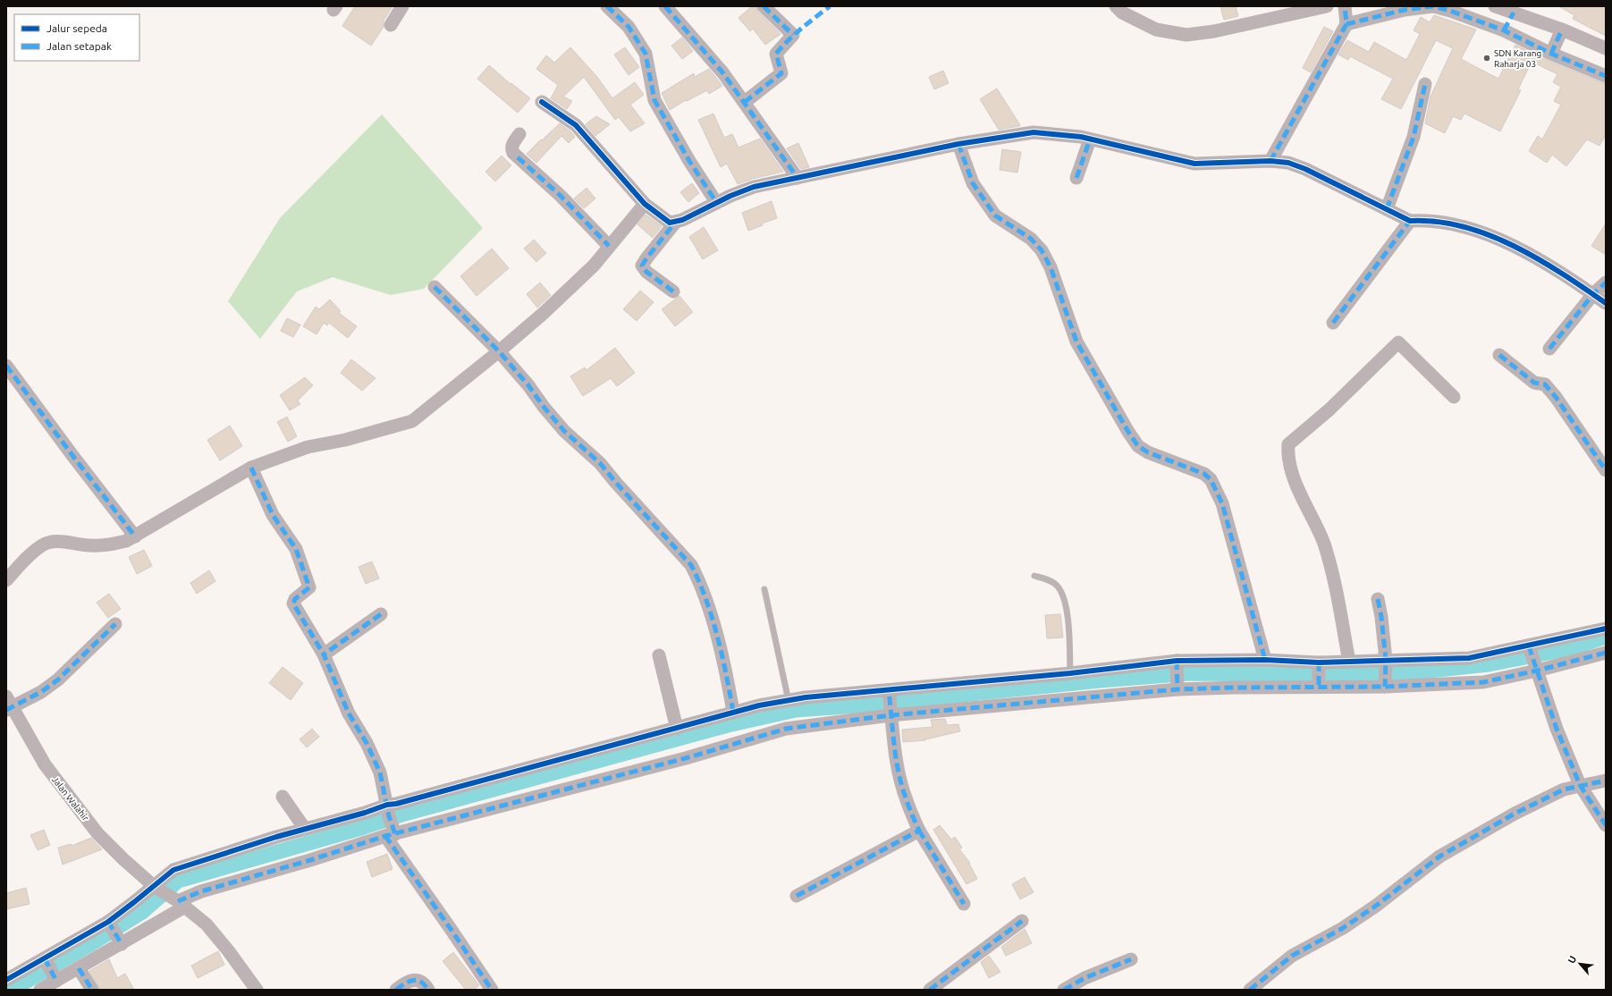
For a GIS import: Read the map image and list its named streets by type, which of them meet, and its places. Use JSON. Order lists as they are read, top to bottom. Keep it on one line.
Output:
{"streets":{"street":["Jalan Walahir"]},"places":["SDN Karang Raharja 03"],"legend":["Jalur sepeda","Jalan setapak"],"north":"top left"}
